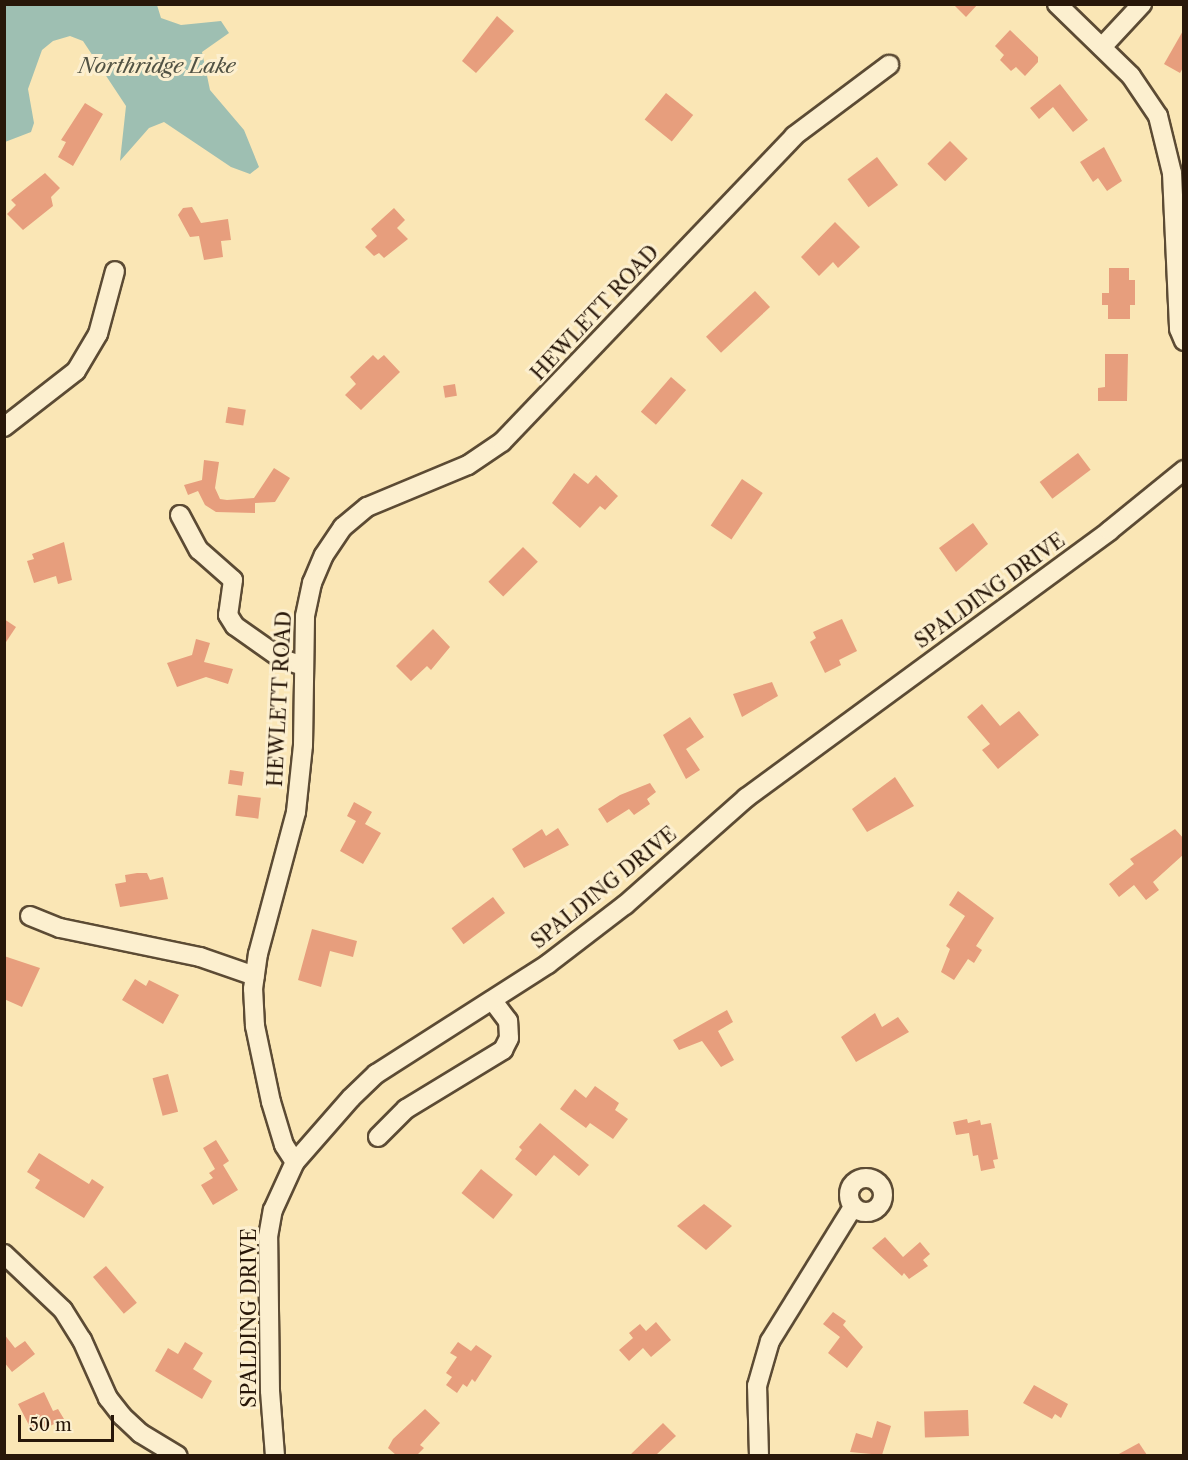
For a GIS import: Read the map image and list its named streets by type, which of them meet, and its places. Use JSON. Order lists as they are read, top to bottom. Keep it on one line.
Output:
{"streets":{"street":["HEWLETT ROAD","SPALDING DRIVE"]},"crossings":[["HEWLETT ROAD","SPALDING DRIVE"]],"water":["Northridge Lake"],"scale_bar":"50 m"}
